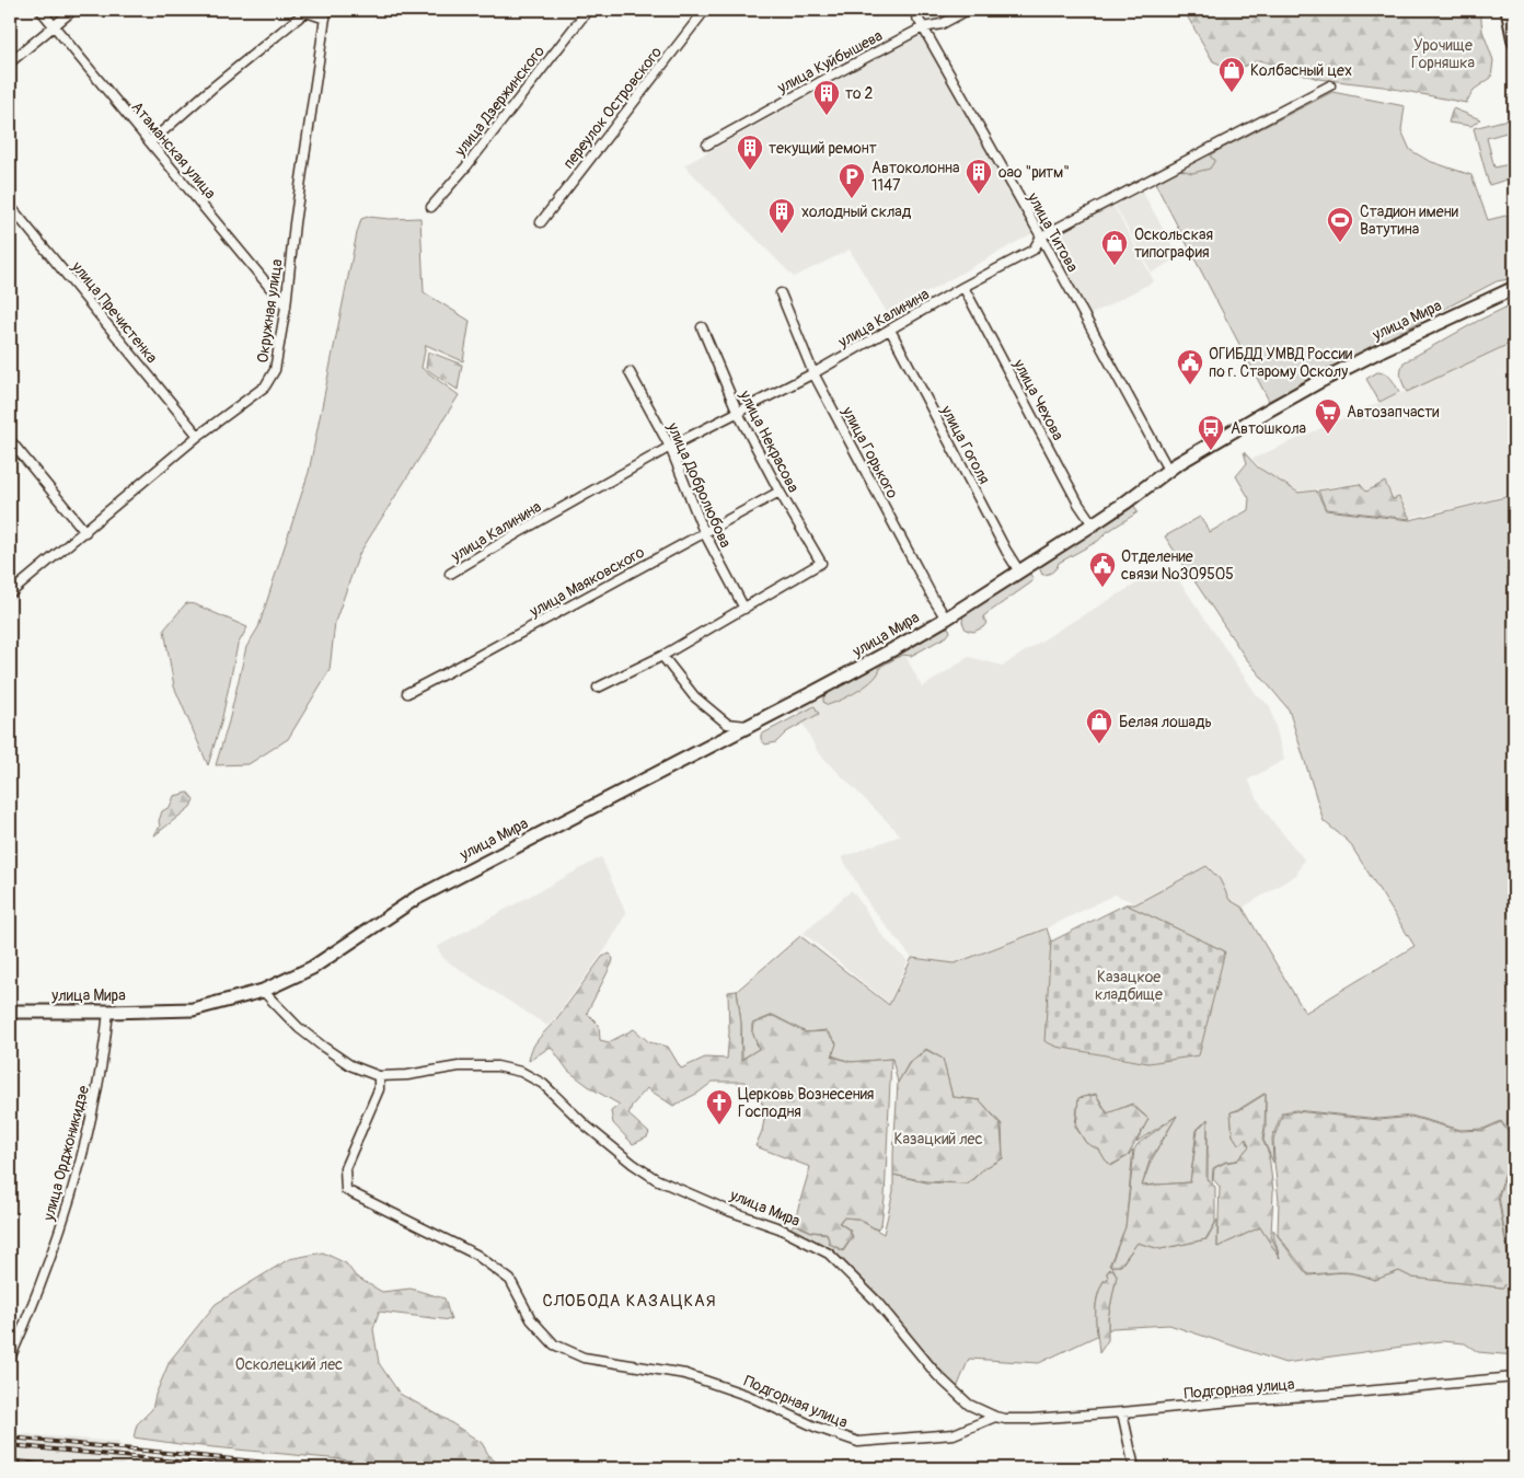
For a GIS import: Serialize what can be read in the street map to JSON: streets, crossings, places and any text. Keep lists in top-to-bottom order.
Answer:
{
  "streets": {
    "main road": ["улица Мира"],
    "street": [
      "улица Куйбышева",
      "улица Дзержинского",
      "переулок Островского",
      "Атаманская улица",
      "улица Титова",
      "Окружная улица",
      "улица Пречистенка",
      "улица Калинина",
      "улица Чехова",
      "улица Некрасова",
      "улица Гоголя",
      "улица Горького",
      "улица Добролюбова",
      "улица Маяковского",
      "улица Орджоникидзе",
      "Подгорная улица"
    ]
  },
  "crossings": [
    ["улица Куйбышева", "улица Титова"],
    ["Атаманская улица", "Окружная улица"],
    ["улица Титова", "улица Калинина"],
    ["улица Титова", "улица Мира"],
    ["Окружная улица", "улица Пречистенка"],
    ["улица Калинина", "улица Чехова"],
    ["улица Калинина", "улица Некрасова"],
    ["улица Калинина", "улица Гоголя"],
    ["улица Калинина", "улица Горького"],
    ["улица Калинина", "улица Добролюбова"],
    ["улица Мира", "улица Чехова"],
    ["улица Мира", "улица Гоголя"],
    ["улица Мира", "улица Горького"],
    ["улица Мира", "улица Орджоникидзе"],
    ["улица Мира", "Подгорная улица"],
    ["улица Некрасова", "улица Добролюбова"],
    ["улица Некрасова", "улица Маяковского"],
    ["улица Добролюбова", "улица Маяковского"]
  ],
  "districts": ["СЛОБОДА КАЗАЦКАЯ"],
  "parks": [
    "Урочище Горняшка",
    "Казацкое кладбище",
    "Казацкий лес",
    "Осколецкий лес"
  ],
  "places": {
    "shop": ["Колбасный цех", "Оскольская типография", "Белая лошадь"],
    "building": [
      "то 2",
      "текущий ремонт",
      "оао \"ритм\"",
      "холодный склад"
    ],
    "parking": ["Автоколонна 1147"],
    "sports": ["Стадион имени Ватутина"],
    "public building": ["ОГИБДД УМВД России по г. Старому Осколу", "Отделение связи №309505"],
    "supermarket": ["Автозапчасти"],
    "bus stop": ["Автошкола"],
    "church": ["Церковь Вознесения Господня"]
  }
}
